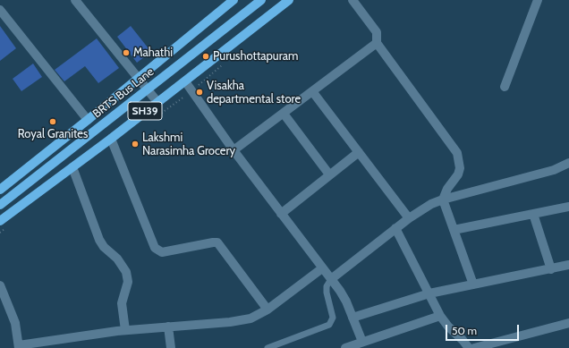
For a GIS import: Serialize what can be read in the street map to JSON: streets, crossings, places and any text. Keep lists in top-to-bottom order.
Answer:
{
  "streets": {
    "main road": ["BRTS Bus Lane", "SH39"]
  },
  "places": [
    "Mahathi",
    "Purushottapuram",
    "Visakha departmental store",
    "Royal Granites",
    "Lakshmi Narasimha Grocery"
  ],
  "scale_bar": "50 m"
}
